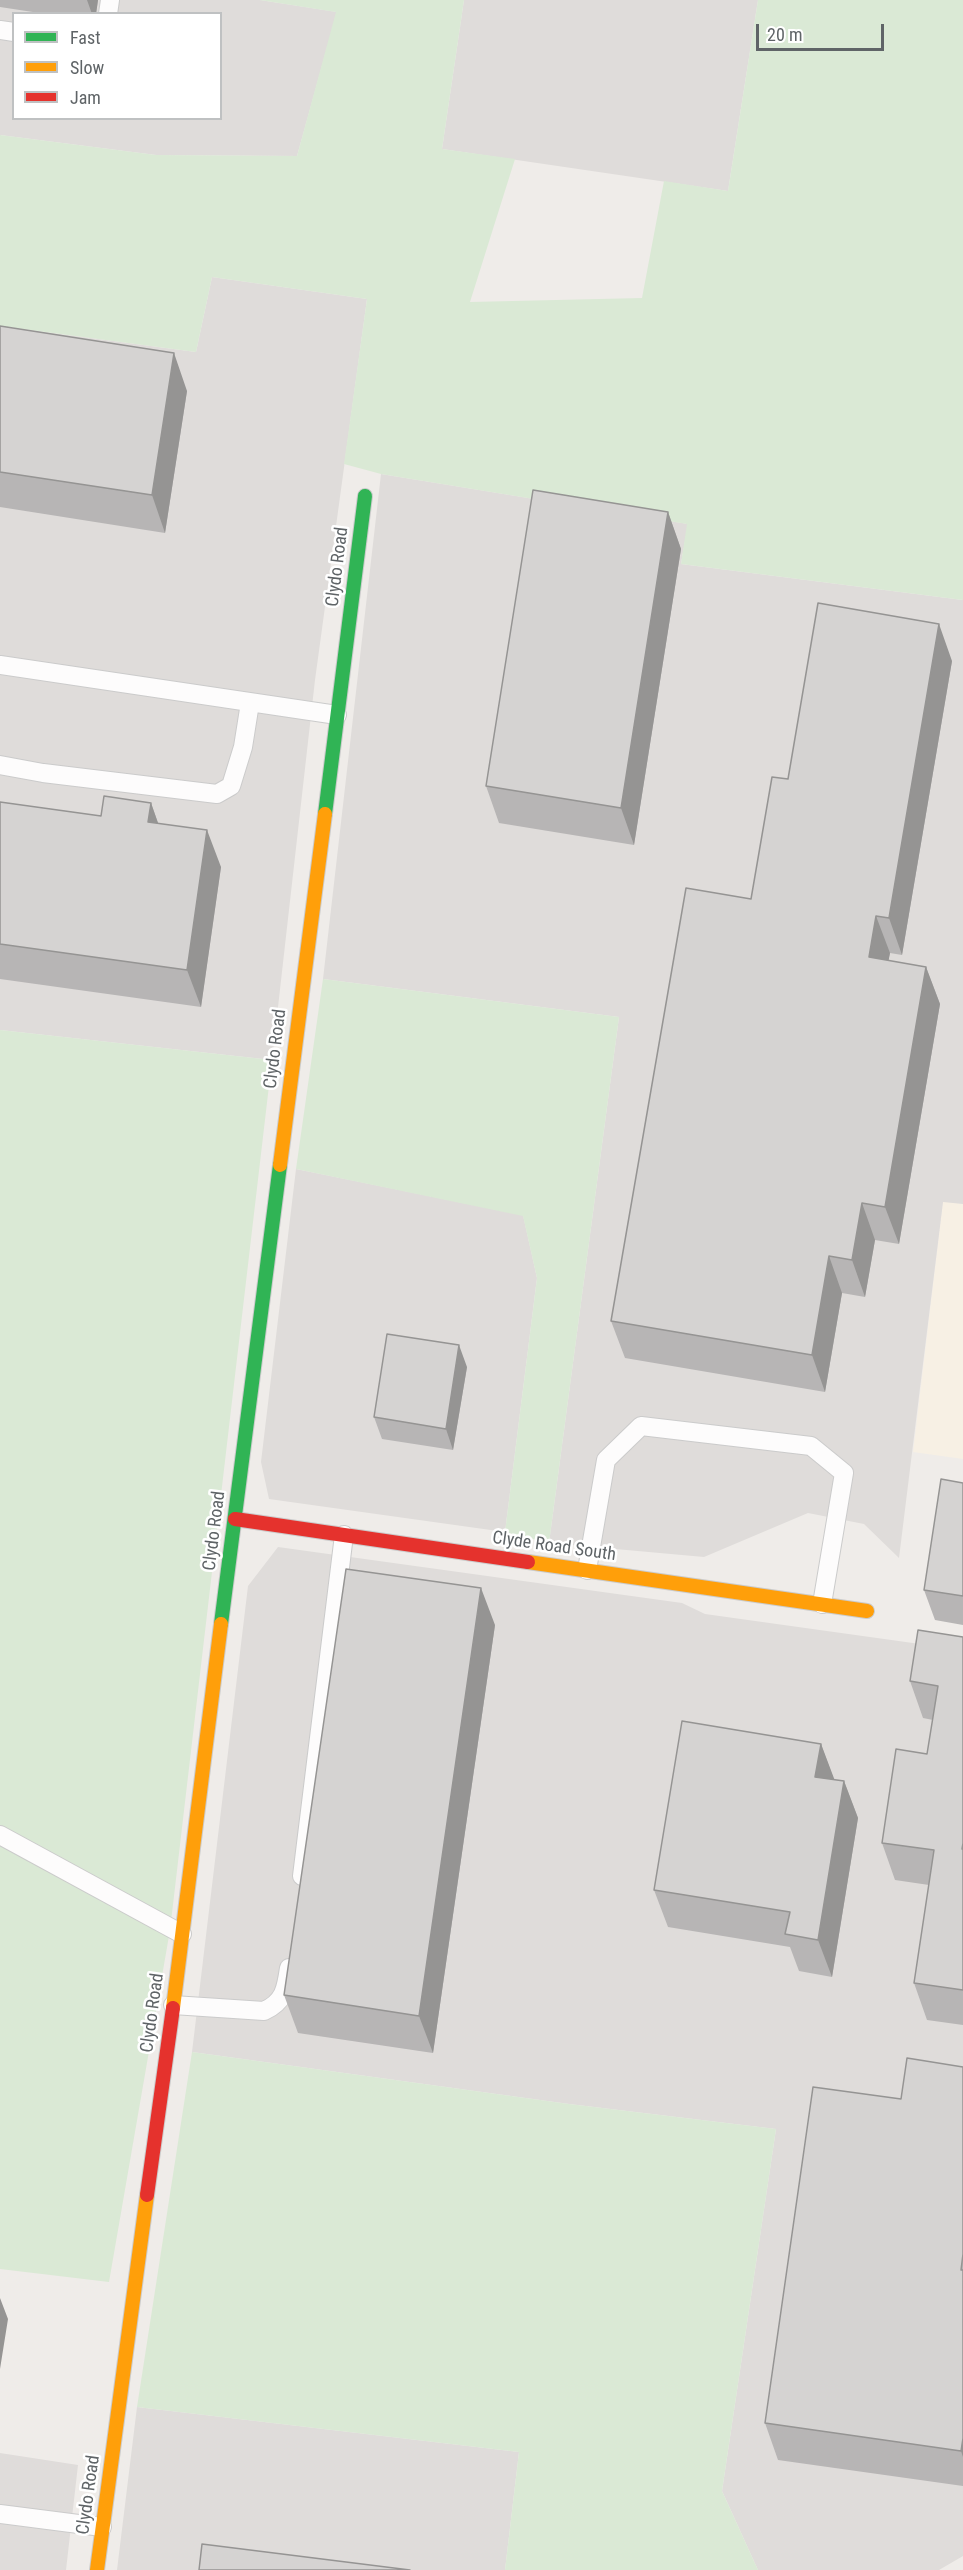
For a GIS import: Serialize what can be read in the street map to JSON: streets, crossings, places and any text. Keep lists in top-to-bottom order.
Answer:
{
  "streets": {
    "street": ["Clydo Road", "Clyde Road South"]
  },
  "crossings": [
    ["Clydo Road", "Clyde Road South"]
  ],
  "legend": ["Fast", "Slow", "Jam"],
  "scale_bar": "20 m"
}
